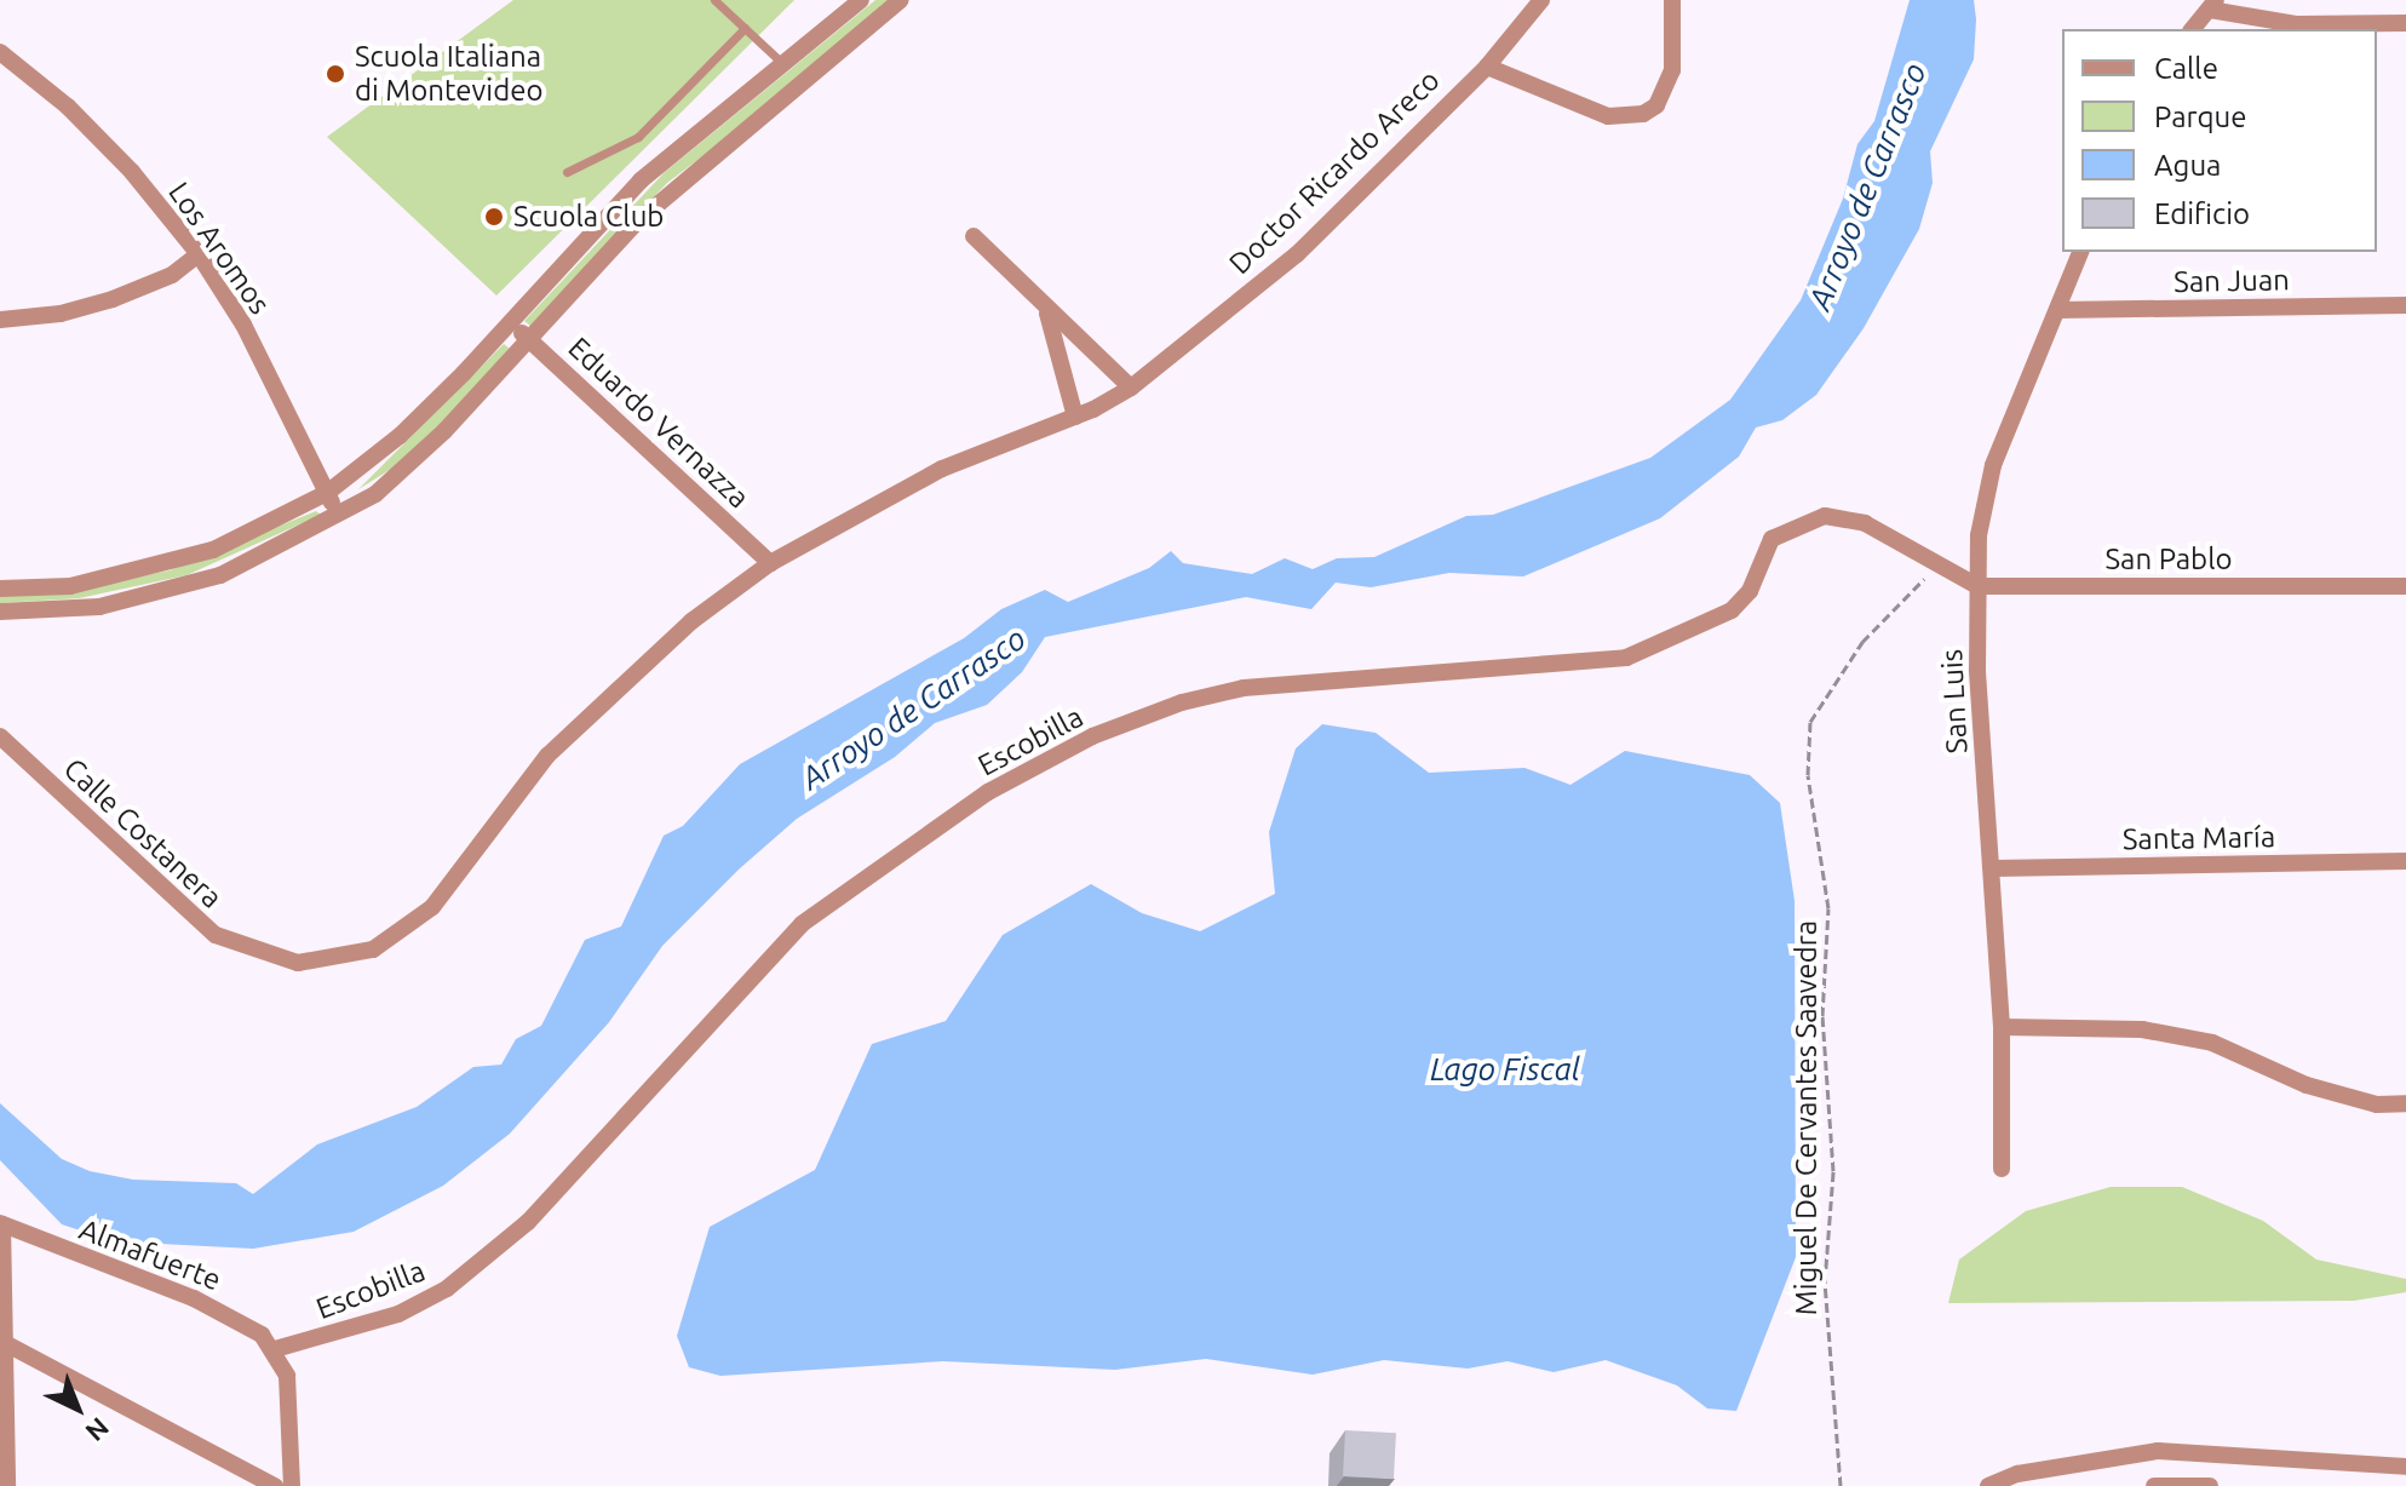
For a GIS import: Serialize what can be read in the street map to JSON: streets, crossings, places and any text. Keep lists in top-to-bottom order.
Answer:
{
  "streets": {
    "street": [
      "Doctor Ricardo Areco",
      "Los Aromos",
      "San Juan",
      "Eduardo Vernazza",
      "San Pablo",
      "San Luis",
      "Escobilla",
      "Calle Costanera",
      "Santa María",
      "Almafuerte"
    ],
    "path": ["Miguel De Cervantes Saavedra"]
  },
  "crossings": [
    ["Doctor Ricardo Areco", "Eduardo Vernazza"],
    ["Doctor Ricardo Areco", "Calle Costanera"],
    ["San Juan", "San Luis"],
    ["San Pablo", "San Luis"],
    ["San Pablo", "Escobilla"],
    ["San Pablo", "Miguel De Cervantes Saavedra"],
    ["San Luis", "Santa María"],
    ["Escobilla", "Miguel De Cervantes Saavedra"],
    ["Escobilla", "Almafuerte"]
  ],
  "water": ["Arroyo de Carrasco", "Lago Fiscal"],
  "places": ["Scuola Italiana di Montevideo", "Scuola Club"],
  "legend": [
    "Calle",
    "Parque",
    "Agua",
    "Edificio"
  ],
  "north": "bottom right"
}
